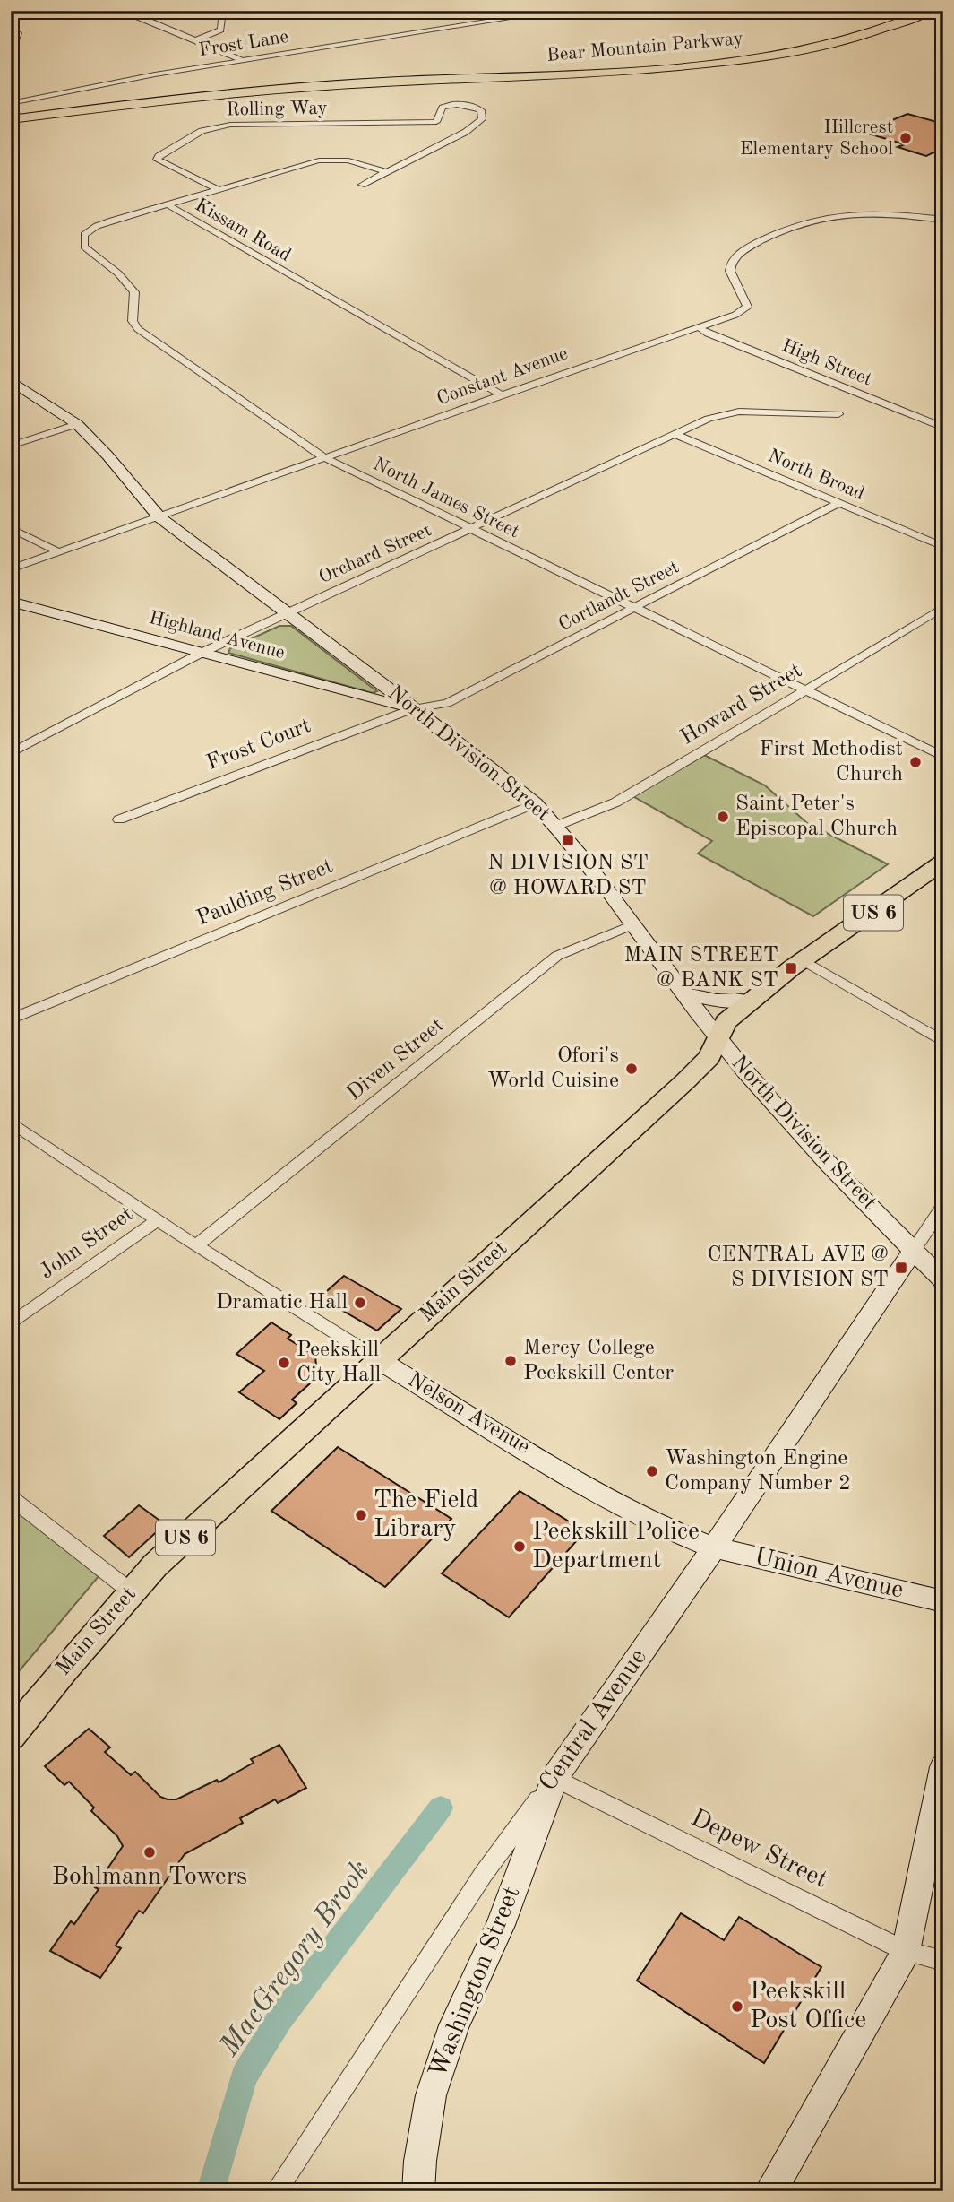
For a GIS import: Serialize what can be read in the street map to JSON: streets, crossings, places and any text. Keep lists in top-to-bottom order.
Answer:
{
  "streets": {
    "highway": ["Bear Mountain Parkway"],
    "main road": ["US 6", "Main Street"],
    "street": [
      "Frost Lane",
      "Rolling Way",
      "Kissam Road",
      "High Street",
      "Constant Avenue",
      "North Broad",
      "North James Street",
      "Orchard Street",
      "Cortlandt Street",
      "Highland Avenue",
      "Howard Street",
      "Frost Court",
      "North Division Street",
      "Paulding Street",
      "Diven Street",
      "John Street",
      "Nelson Avenue",
      "Union Avenue",
      "Central Avenue",
      "Depew Street",
      "Washington Street"
    ]
  },
  "crossings": [
    ["Rolling Way", "Kissam Road"],
    ["Kissam Road", "Constant Avenue"],
    ["Kissam Road", "North James Street"],
    ["High Street", "Constant Avenue"],
    ["Constant Avenue", "North James Street"],
    ["Constant Avenue", "North Division Street"],
    ["North Broad", "Orchard Street"],
    ["North Broad", "Cortlandt Street"],
    ["North James Street", "Orchard Street"],
    ["North James Street", "Cortlandt Street"],
    ["North James Street", "Howard Street"],
    ["Orchard Street", "Highland Avenue"],
    ["Orchard Street", "North Division Street"],
    ["Cortlandt Street", "Highland Avenue"],
    ["Cortlandt Street", "Frost Court"],
    ["Cortlandt Street", "North Division Street"],
    ["Highland Avenue", "Frost Court"],
    ["Highland Avenue", "North Division Street"],
    ["Howard Street", "North Division Street"],
    ["Frost Court", "North Division Street"],
    ["North Division Street", "Paulding Street"],
    ["North Division Street", "Diven Street"],
    ["North Division Street", "Main Street"],
    ["North Division Street", "Central Avenue"],
    ["Diven Street", "Nelson Avenue"],
    ["John Street", "Nelson Avenue"],
    ["Main Street", "Nelson Avenue"],
    ["Nelson Avenue", "Union Avenue"],
    ["Nelson Avenue", "Central Avenue"],
    ["Union Avenue", "Central Avenue"],
    ["Central Avenue", "Depew Street"],
    ["Central Avenue", "Washington Street"],
    ["Depew Street", "Washington Street"]
  ],
  "water": ["MacGregory Brook"],
  "places": {
    "other": [
      "Hillcrest Elementary School",
      "First Methodist Church",
      "Saint Peter's Episcopal Church",
      "Ofori's World Cuisine",
      "Dramatic Hall",
      "Mercy College Peekskill Center",
      "Peekskill City Hall",
      "Washington Engine Company Number 2",
      "The Field Library",
      "Peekskill Police Department",
      "Bohlmann Towers",
      "Peekskill Post Office"
    ],
    "transit": ["N DIVISION ST @ HOWARD ST", "MAIN STREET @ BANK ST", "CENTRAL AVE @ S DIVISION ST"]
  }
}
